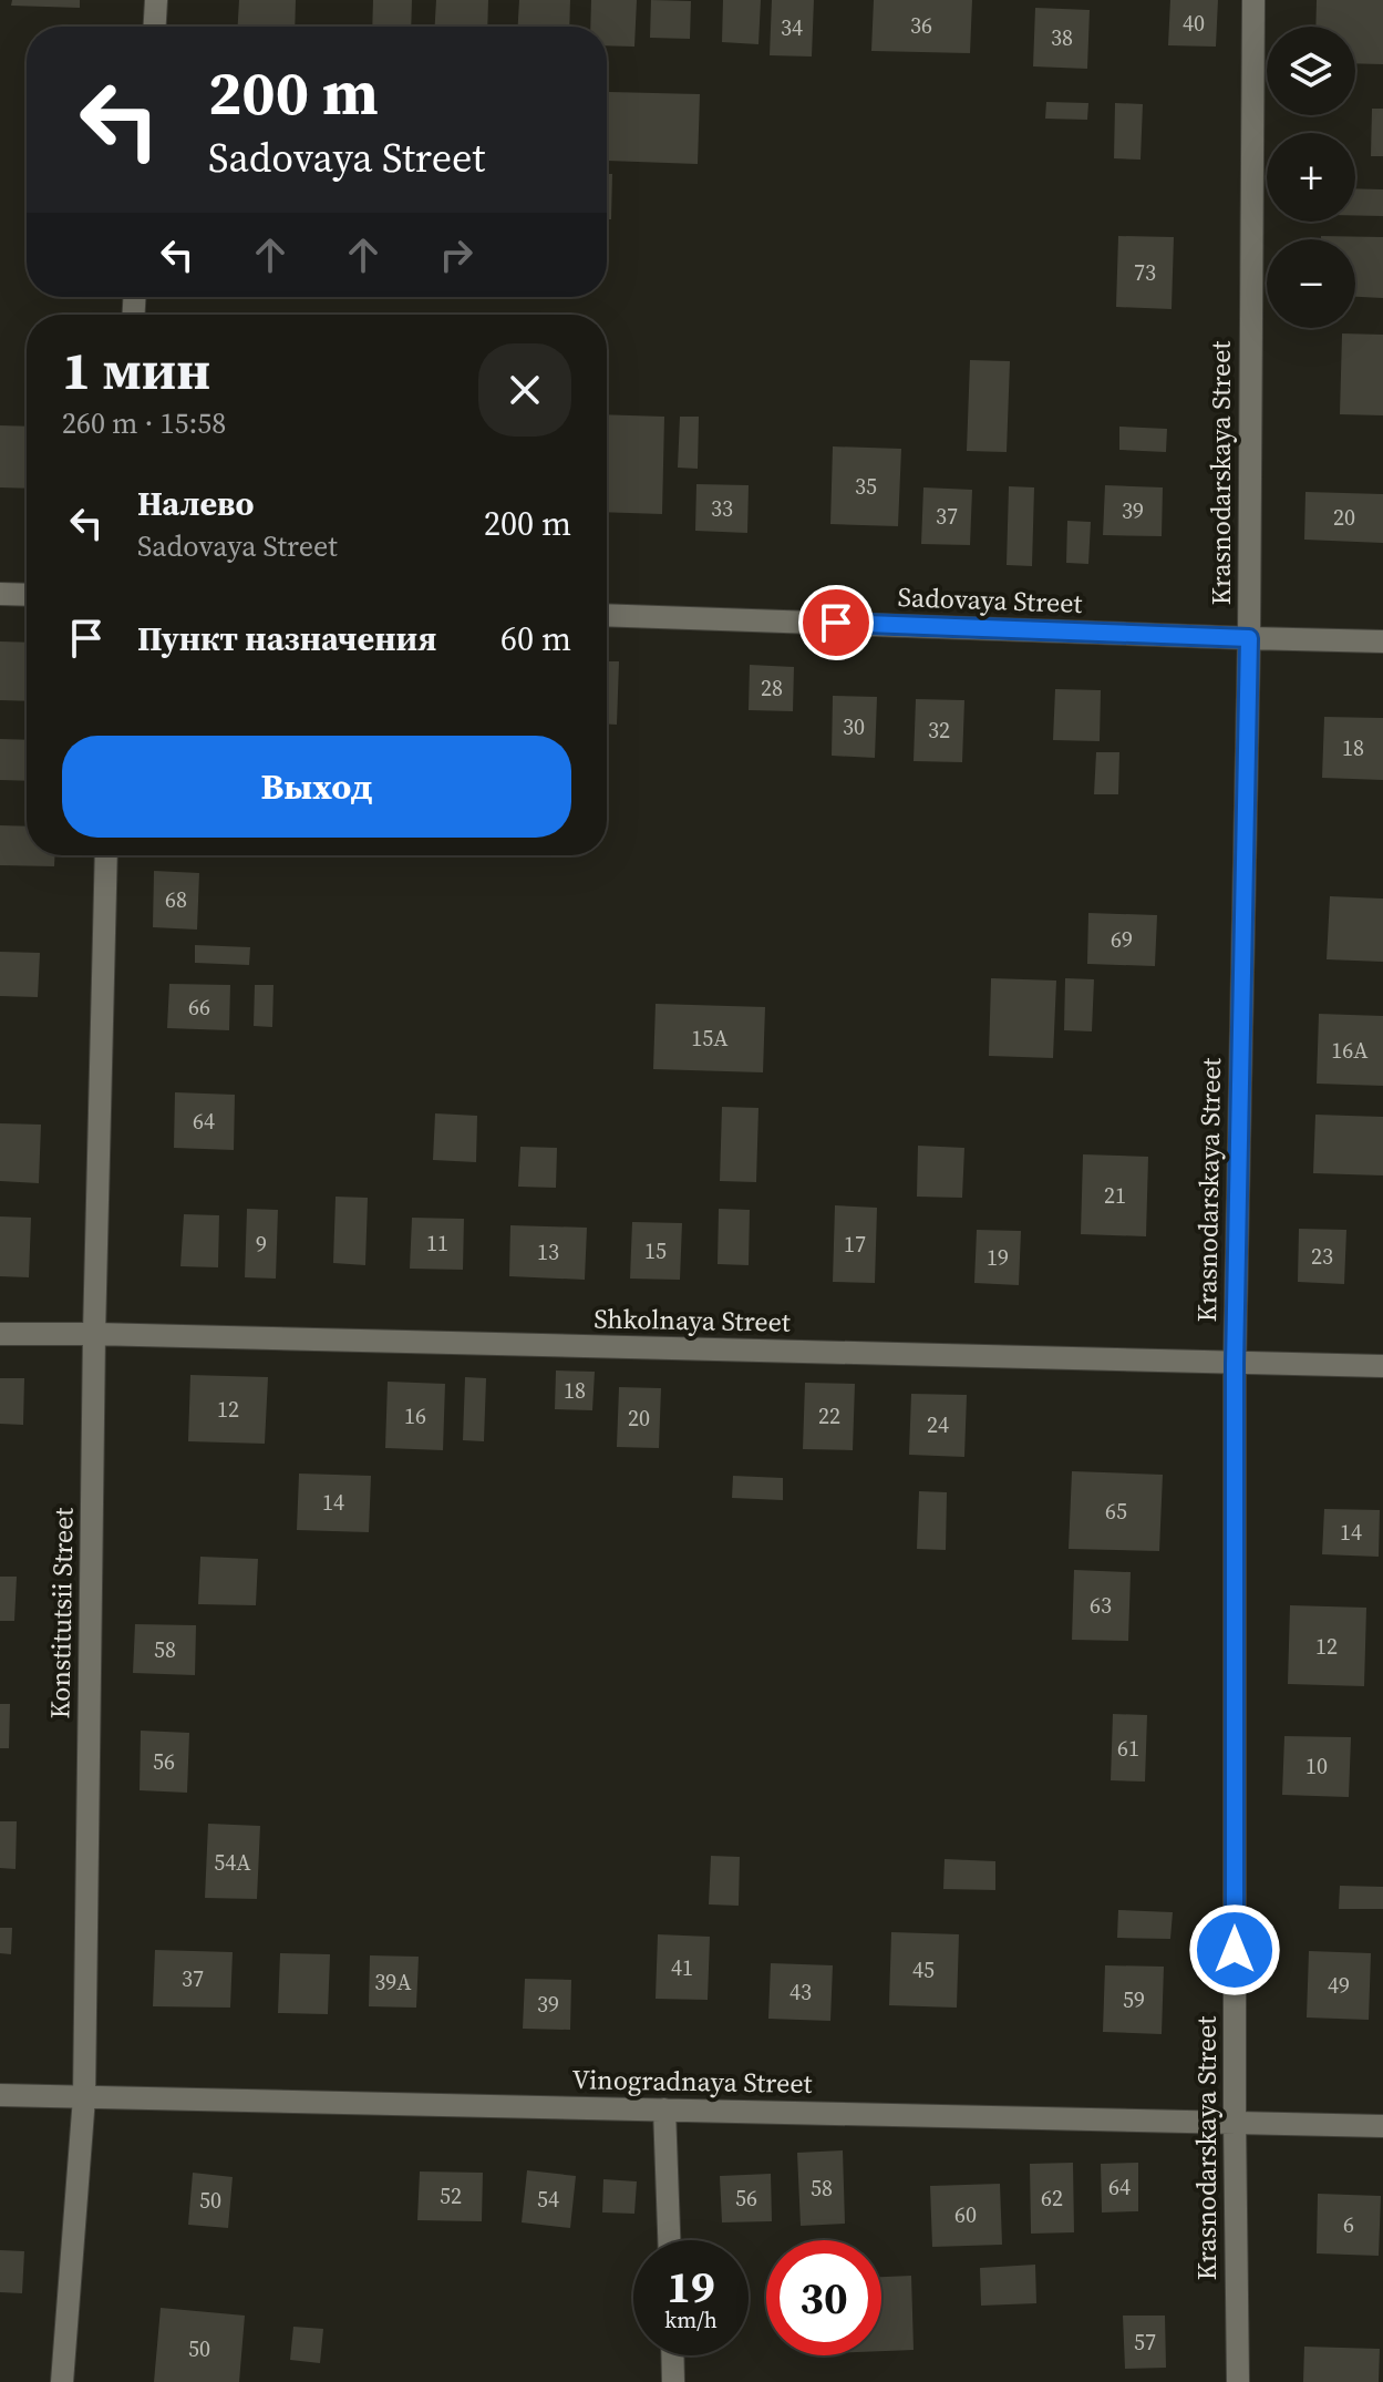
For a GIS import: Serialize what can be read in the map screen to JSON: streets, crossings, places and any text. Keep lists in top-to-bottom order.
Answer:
{
  "streets": {
    "street": [
      "Krasnodarskaya Street",
      "Sadovaya Street",
      "Shkolnaya Street",
      "Konstitutsii Street",
      "Vinogradnaya Street"
    ]
  },
  "crossings": [
    ["Krasnodarskaya Street", "Sadovaya Street"],
    ["Krasnodarskaya Street", "Shkolnaya Street"],
    ["Krasnodarskaya Street", "Vinogradnaya Street"],
    ["Shkolnaya Street", "Konstitutsii Street"],
    ["Konstitutsii Street", "Vinogradnaya Street"]
  ],
  "house_numbers": [
    "40",
    "36",
    "34",
    "38",
    "73",
    "35",
    "33",
    "39",
    "37",
    "20",
    "28",
    "30",
    "32",
    "18",
    "68",
    "69",
    "66",
    "15А",
    "16А",
    "64",
    "21",
    "11",
    "9",
    "17",
    "15",
    "13",
    "23",
    "19",
    "18",
    "12",
    "16",
    "22",
    "20",
    "24",
    "14",
    "65",
    "14",
    "63",
    "12",
    "58",
    "61",
    "56",
    "10",
    "54А",
    "41",
    "45",
    "37",
    "39А",
    "49",
    "43",
    "59",
    "39",
    "64",
    "58",
    "52",
    "56",
    "62",
    "54",
    "50",
    "60",
    "6",
    "57",
    "50"
  ],
  "page": {
    "map_buttons": ["+", "−"],
    "turn": ["200 m", "Sadovaya Street"],
    "heading": ["1 мин", "260 m · 15:58"],
    "list": [
      {
        "name": "Налево",
        "note": "Sadovaya Street",
        "value": "200 m"
      },
      {
        "name": "Пункт назначения",
        "value": "60 m"
      }
    ],
    "buttons": "Выход",
    "speed": "19 km/h",
    "limit": "30"
  }
}
